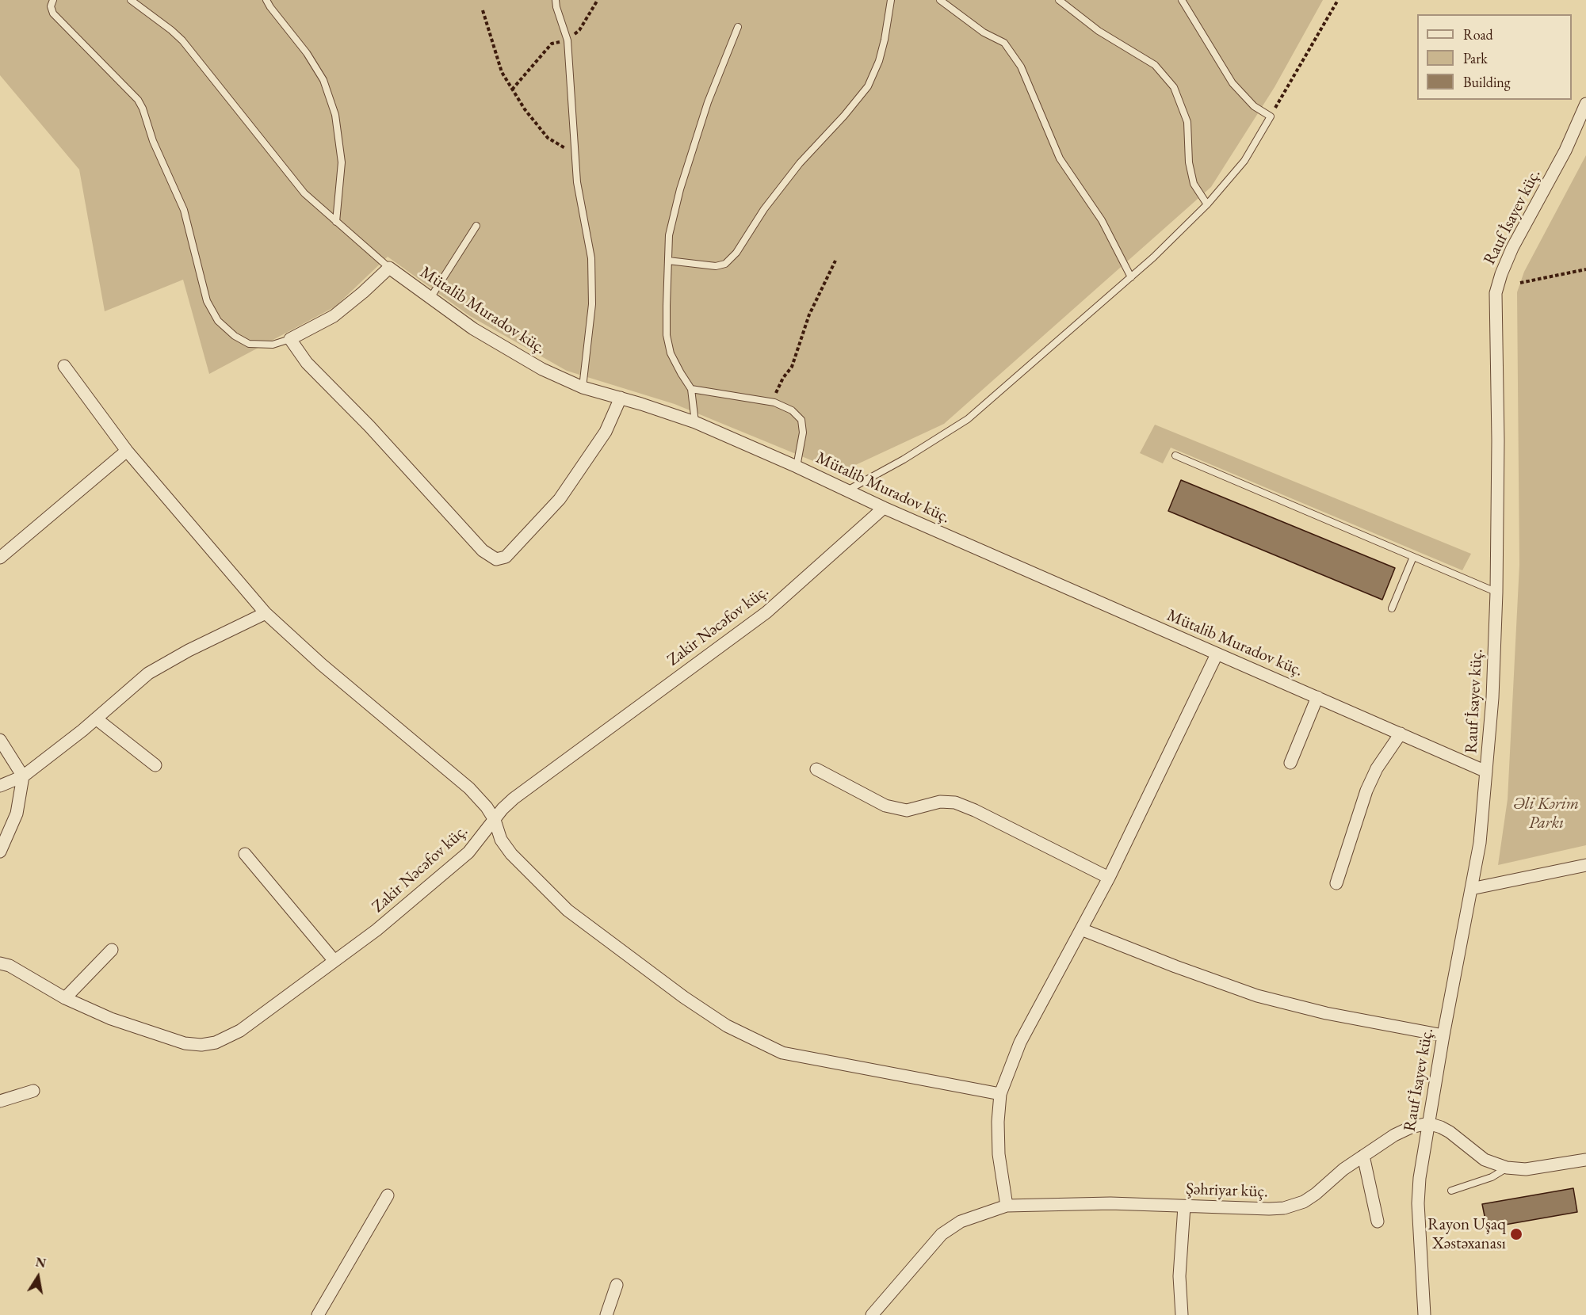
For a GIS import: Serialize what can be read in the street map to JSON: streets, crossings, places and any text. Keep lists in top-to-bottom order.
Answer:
{
  "streets": {
    "street": [
      "Rauf İsayev küç.",
      "Mütalib Muradov küç.",
      "Zakir Nəcəfov küç.",
      "Şəhriyar küç."
    ]
  },
  "crossings": [
    ["Rauf İsayev küç.", "Mütalib Muradov küç."],
    ["Rauf İsayev küç.", "Şəhriyar küç."],
    ["Mütalib Muradov küç.", "Zakir Nəcəfov küç."]
  ],
  "parks": ["Əli Kərim Parkı"],
  "places": ["Rayon Uşaq Xəstəxanası"],
  "legend": ["Road", "Park", "Building"],
  "north": "top"
}
